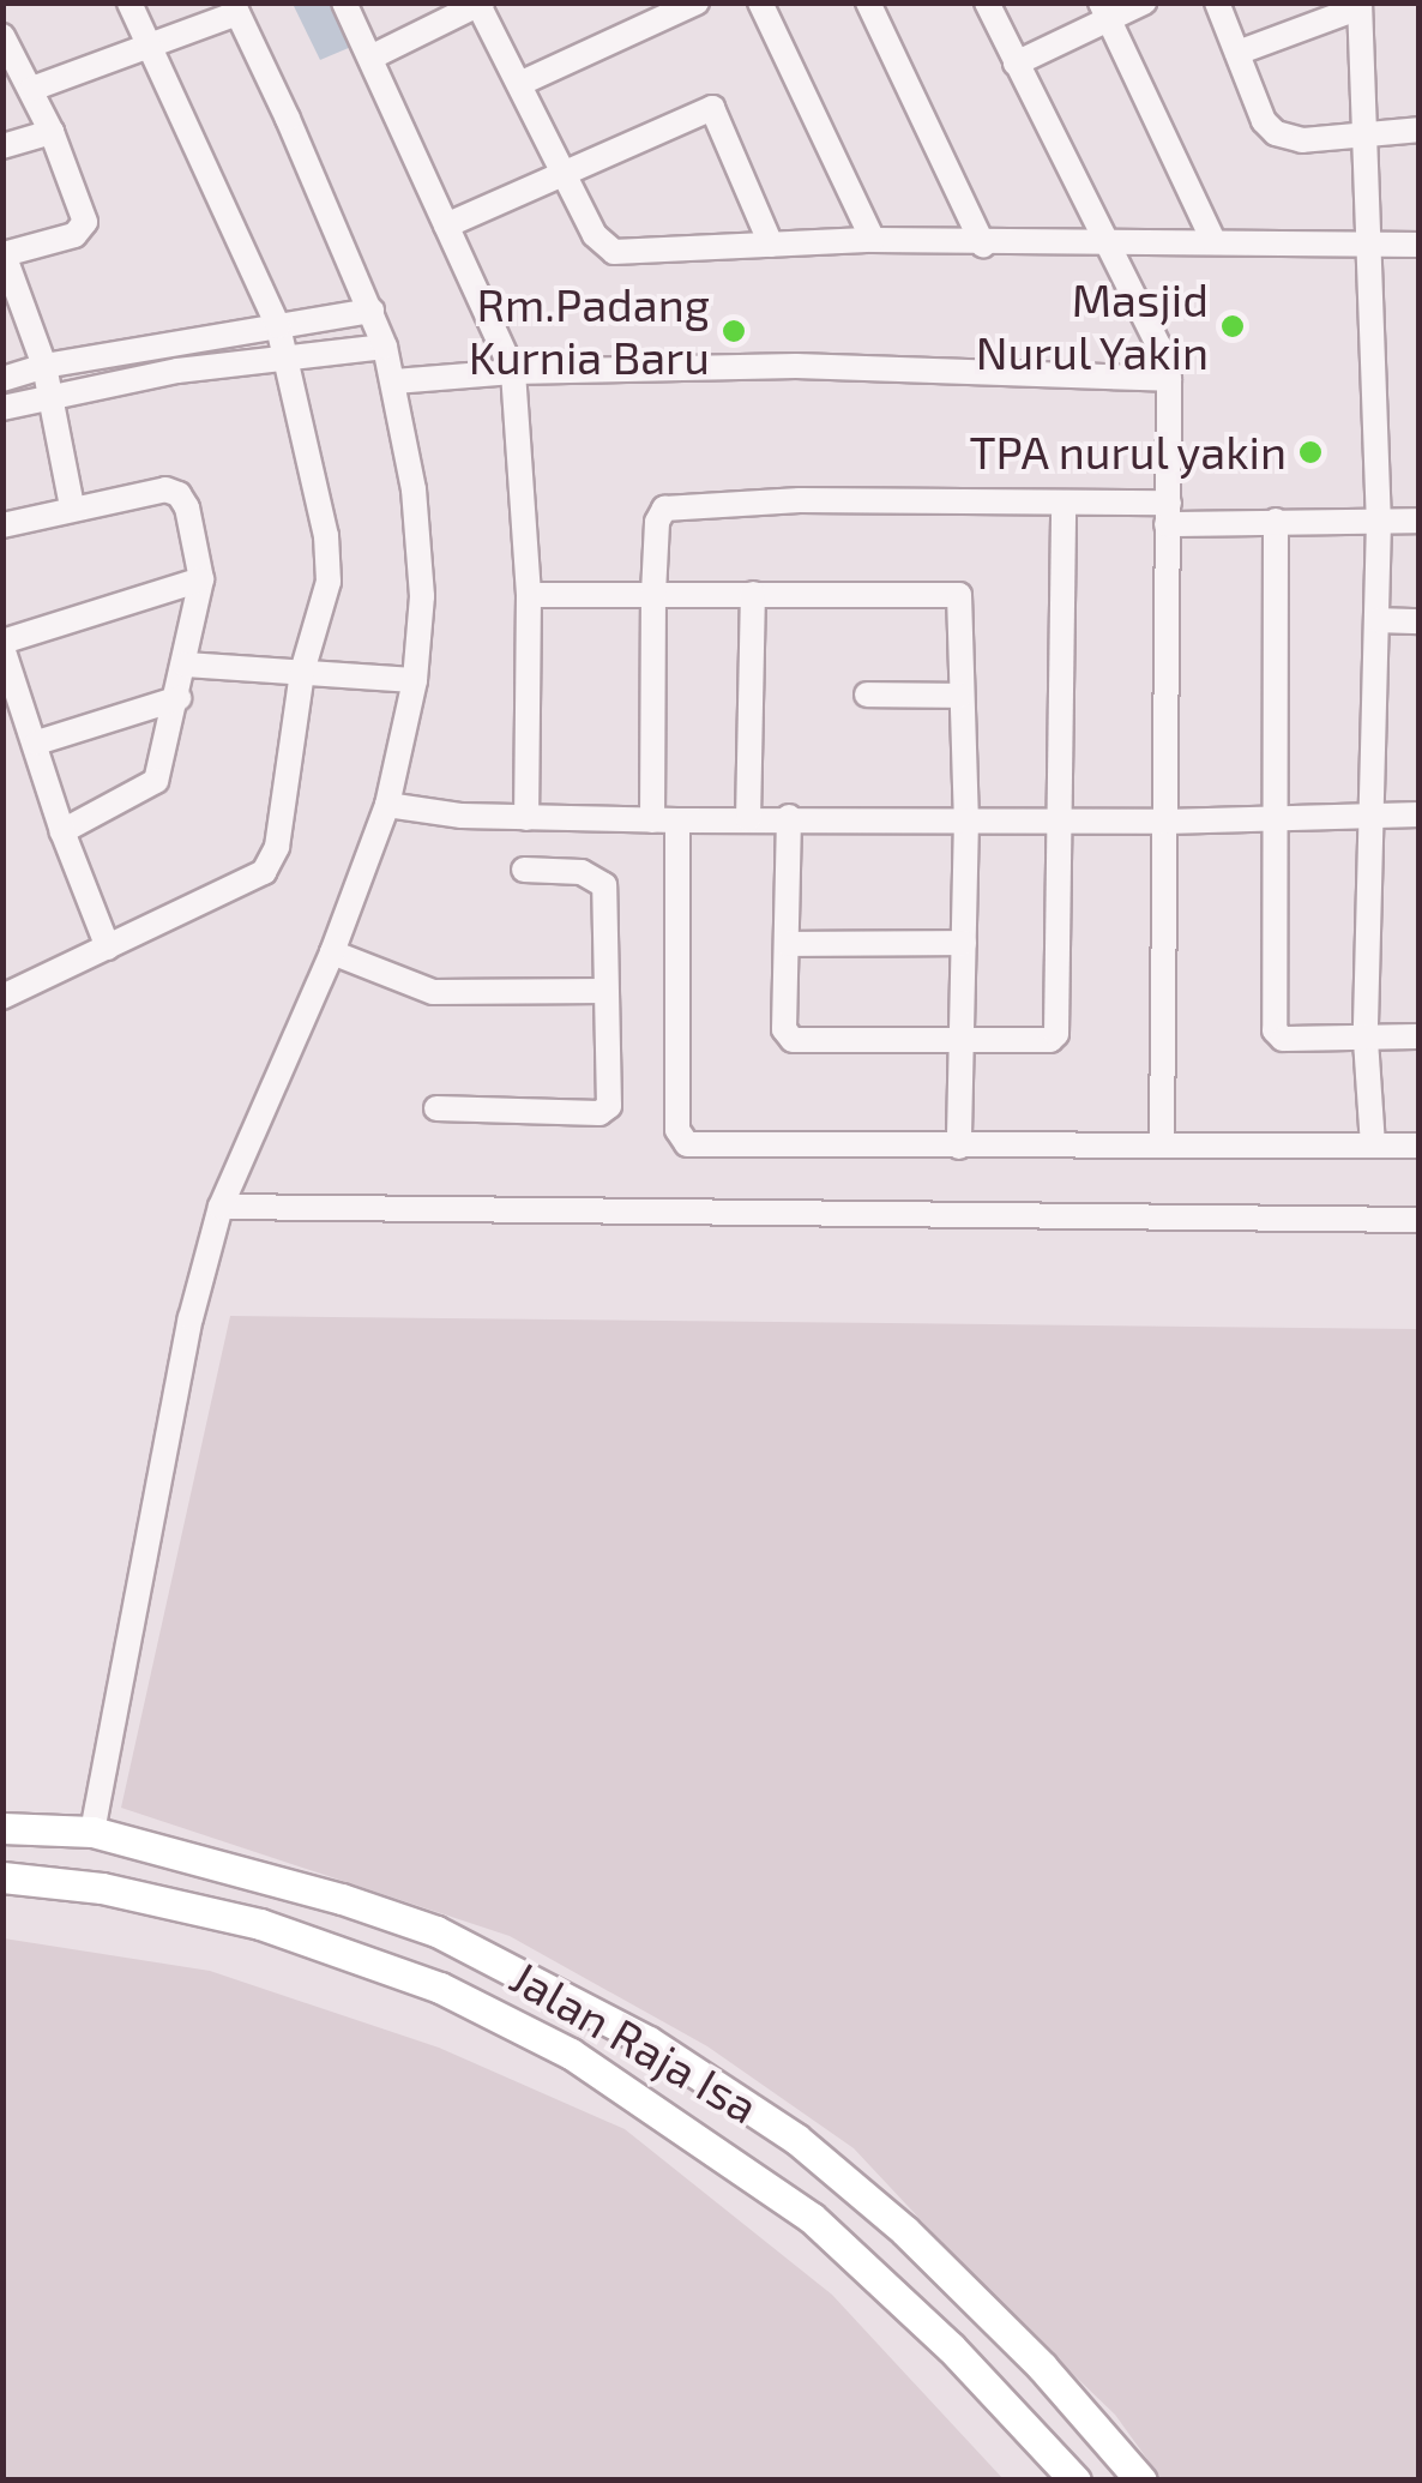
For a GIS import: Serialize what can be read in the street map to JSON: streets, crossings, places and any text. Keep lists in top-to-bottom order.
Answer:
{
  "streets": {
    "main road": ["Jalan Raja Isa"]
  },
  "places": ["Masjid Nurul Yakin", "Rm.Padang Kurnia Baru", "TPA nurul yakin"]
}
